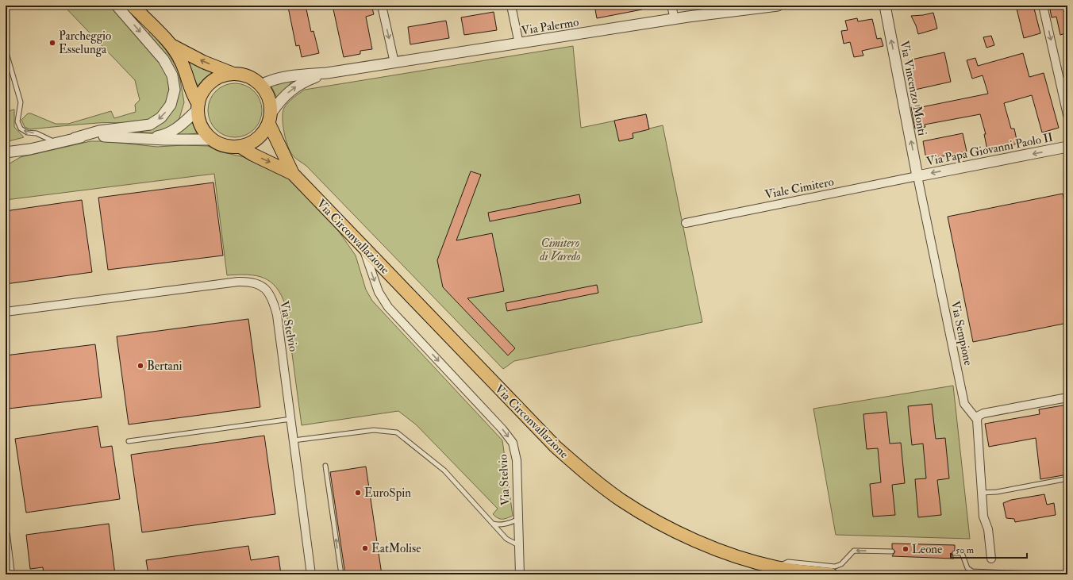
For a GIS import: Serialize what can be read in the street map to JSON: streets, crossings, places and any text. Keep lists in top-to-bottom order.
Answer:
{
  "streets": {
    "main road": ["Via Circonvallazione"],
    "street": [
      "Via Palermo",
      "Via Vincenzo Monti",
      "Via Papa Giovanni Paolo II",
      "Viale Cimitero",
      "Via Stelvio",
      "Via Sempione"
    ]
  },
  "crossings": [
    ["Via Palermo", "Via Circonvallazione"],
    ["Via Vincenzo Monti", "Via Papa Giovanni Paolo II"],
    ["Via Vincenzo Monti", "Viale Cimitero"],
    ["Via Vincenzo Monti", "Via Sempione"],
    ["Via Papa Giovanni Paolo II", "Viale Cimitero"],
    ["Via Papa Giovanni Paolo II", "Via Sempione"],
    ["Viale Cimitero", "Via Sempione"],
    ["Via Circonvallazione", "Via Stelvio"]
  ],
  "one_way": ["Via Vincenzo Monti", "Via Papa Giovanni Paolo II"],
  "parks": ["Cimitero di Varedo"],
  "places": [
    "Parcheggio Esselunga",
    "Bertani",
    "EuroSpin",
    "EatMolise",
    "Leone"
  ],
  "scale_bar": "50 m"
}
